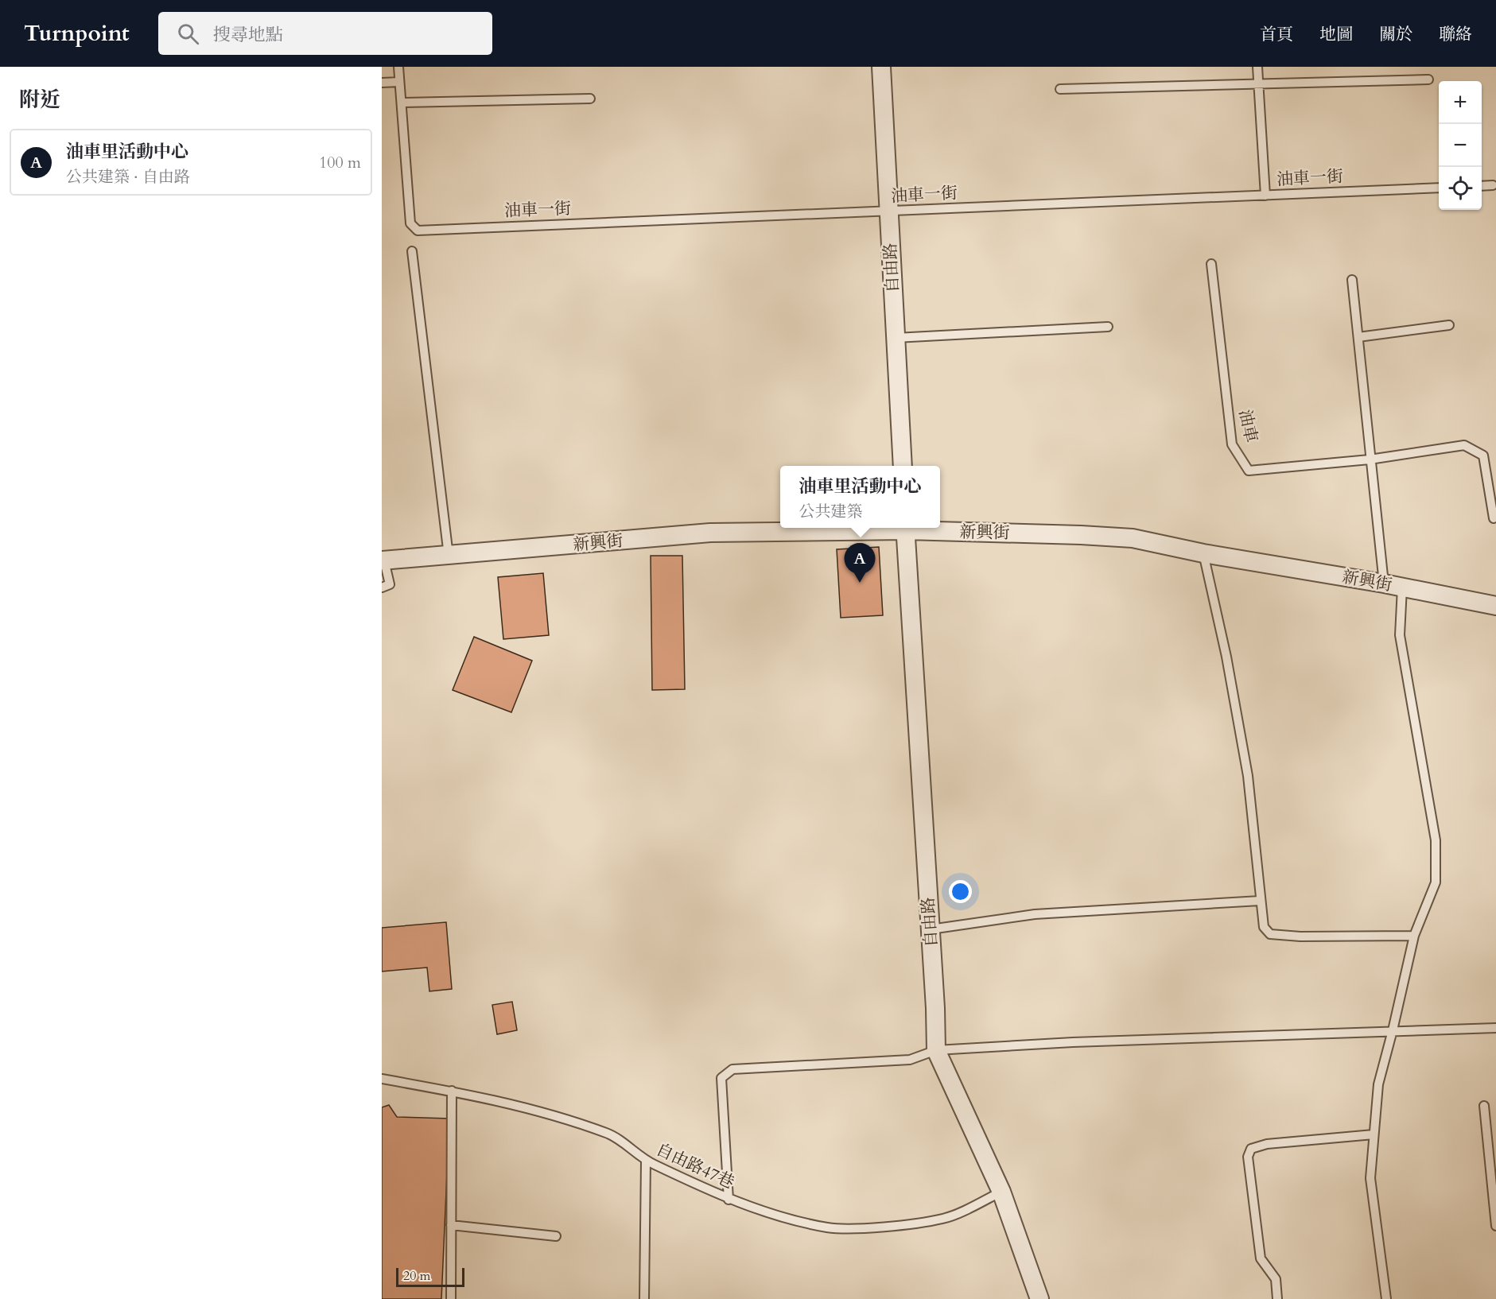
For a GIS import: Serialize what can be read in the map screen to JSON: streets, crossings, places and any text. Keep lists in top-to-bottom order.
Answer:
{
  "streets": {
    "street": ["自由路", "新興街"],
    "lane": ["油車一街", "油車", "自由路47巷"]
  },
  "crossings": [
    ["油車一街", "自由路"],
    ["自由路", "自由路47巷"]
  ],
  "scale_bar": "20 m",
  "page": {
    "header": "Turnpoint",
    "search": "搜尋地點",
    "nav": [
      "首頁",
      "地圖",
      "關於",
      "聯絡"
    ],
    "heading": "附近",
    "map_buttons": ["+", "−"],
    "list": [
      {
        "mark": "A",
        "name": "油車里活動中心",
        "note": "公共建築 · 自由路",
        "value": "100 m"
      }
    ],
    "popup": ["油車里活動中心", "公共建築"],
    "pins": "A",
    "scale": "20 m"
  }
}
